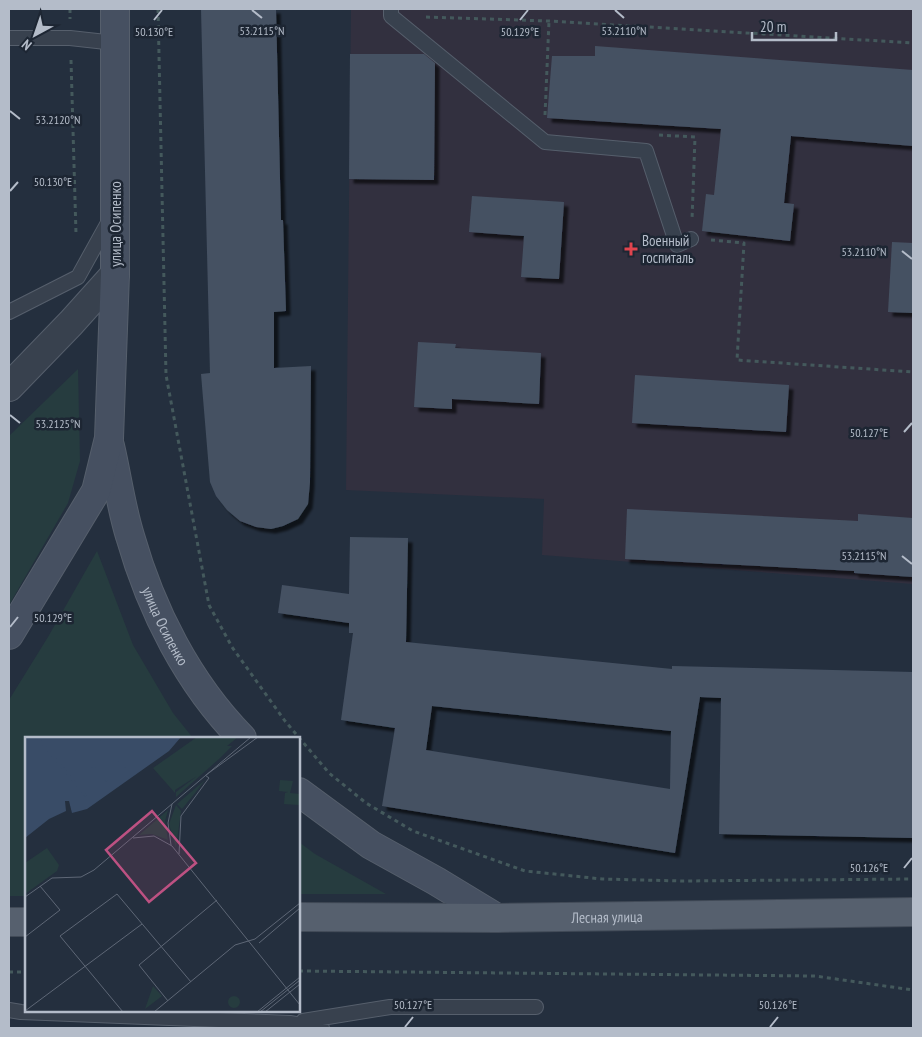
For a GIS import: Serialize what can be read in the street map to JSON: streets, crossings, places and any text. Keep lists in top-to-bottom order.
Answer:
{
  "streets": {
    "main road": ["улица Осипенко", "Лесная улица"]
  },
  "places": {
    "health": ["Военный госпиталь"]
  },
  "scale_bar": "20 m",
  "north": "bottom left",
  "coordinates": [
    "53.2115°N",
    "53.2110°N",
    "50.130°E",
    "50.129°E",
    "53.2120°N",
    "53.2125°N",
    "50.127°E",
    "50.126°E"
  ]
}
